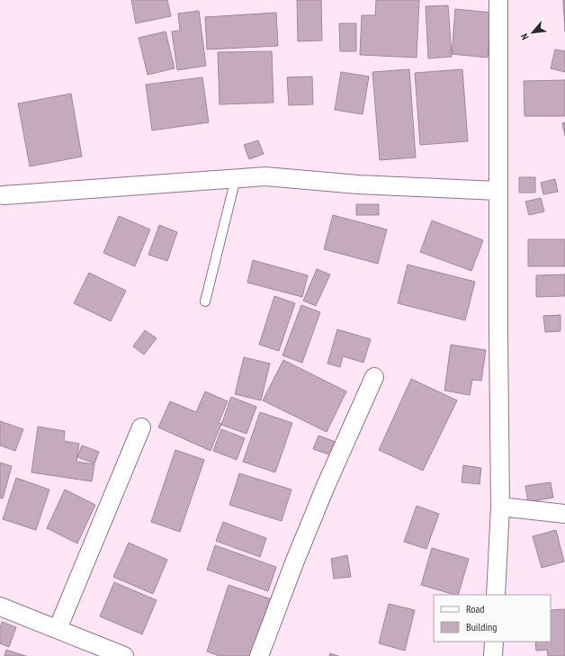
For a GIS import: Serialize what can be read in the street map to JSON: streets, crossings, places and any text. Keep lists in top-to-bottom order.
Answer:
{
  "legend": ["Road", "Building"],
  "north": "bottom left"
}
